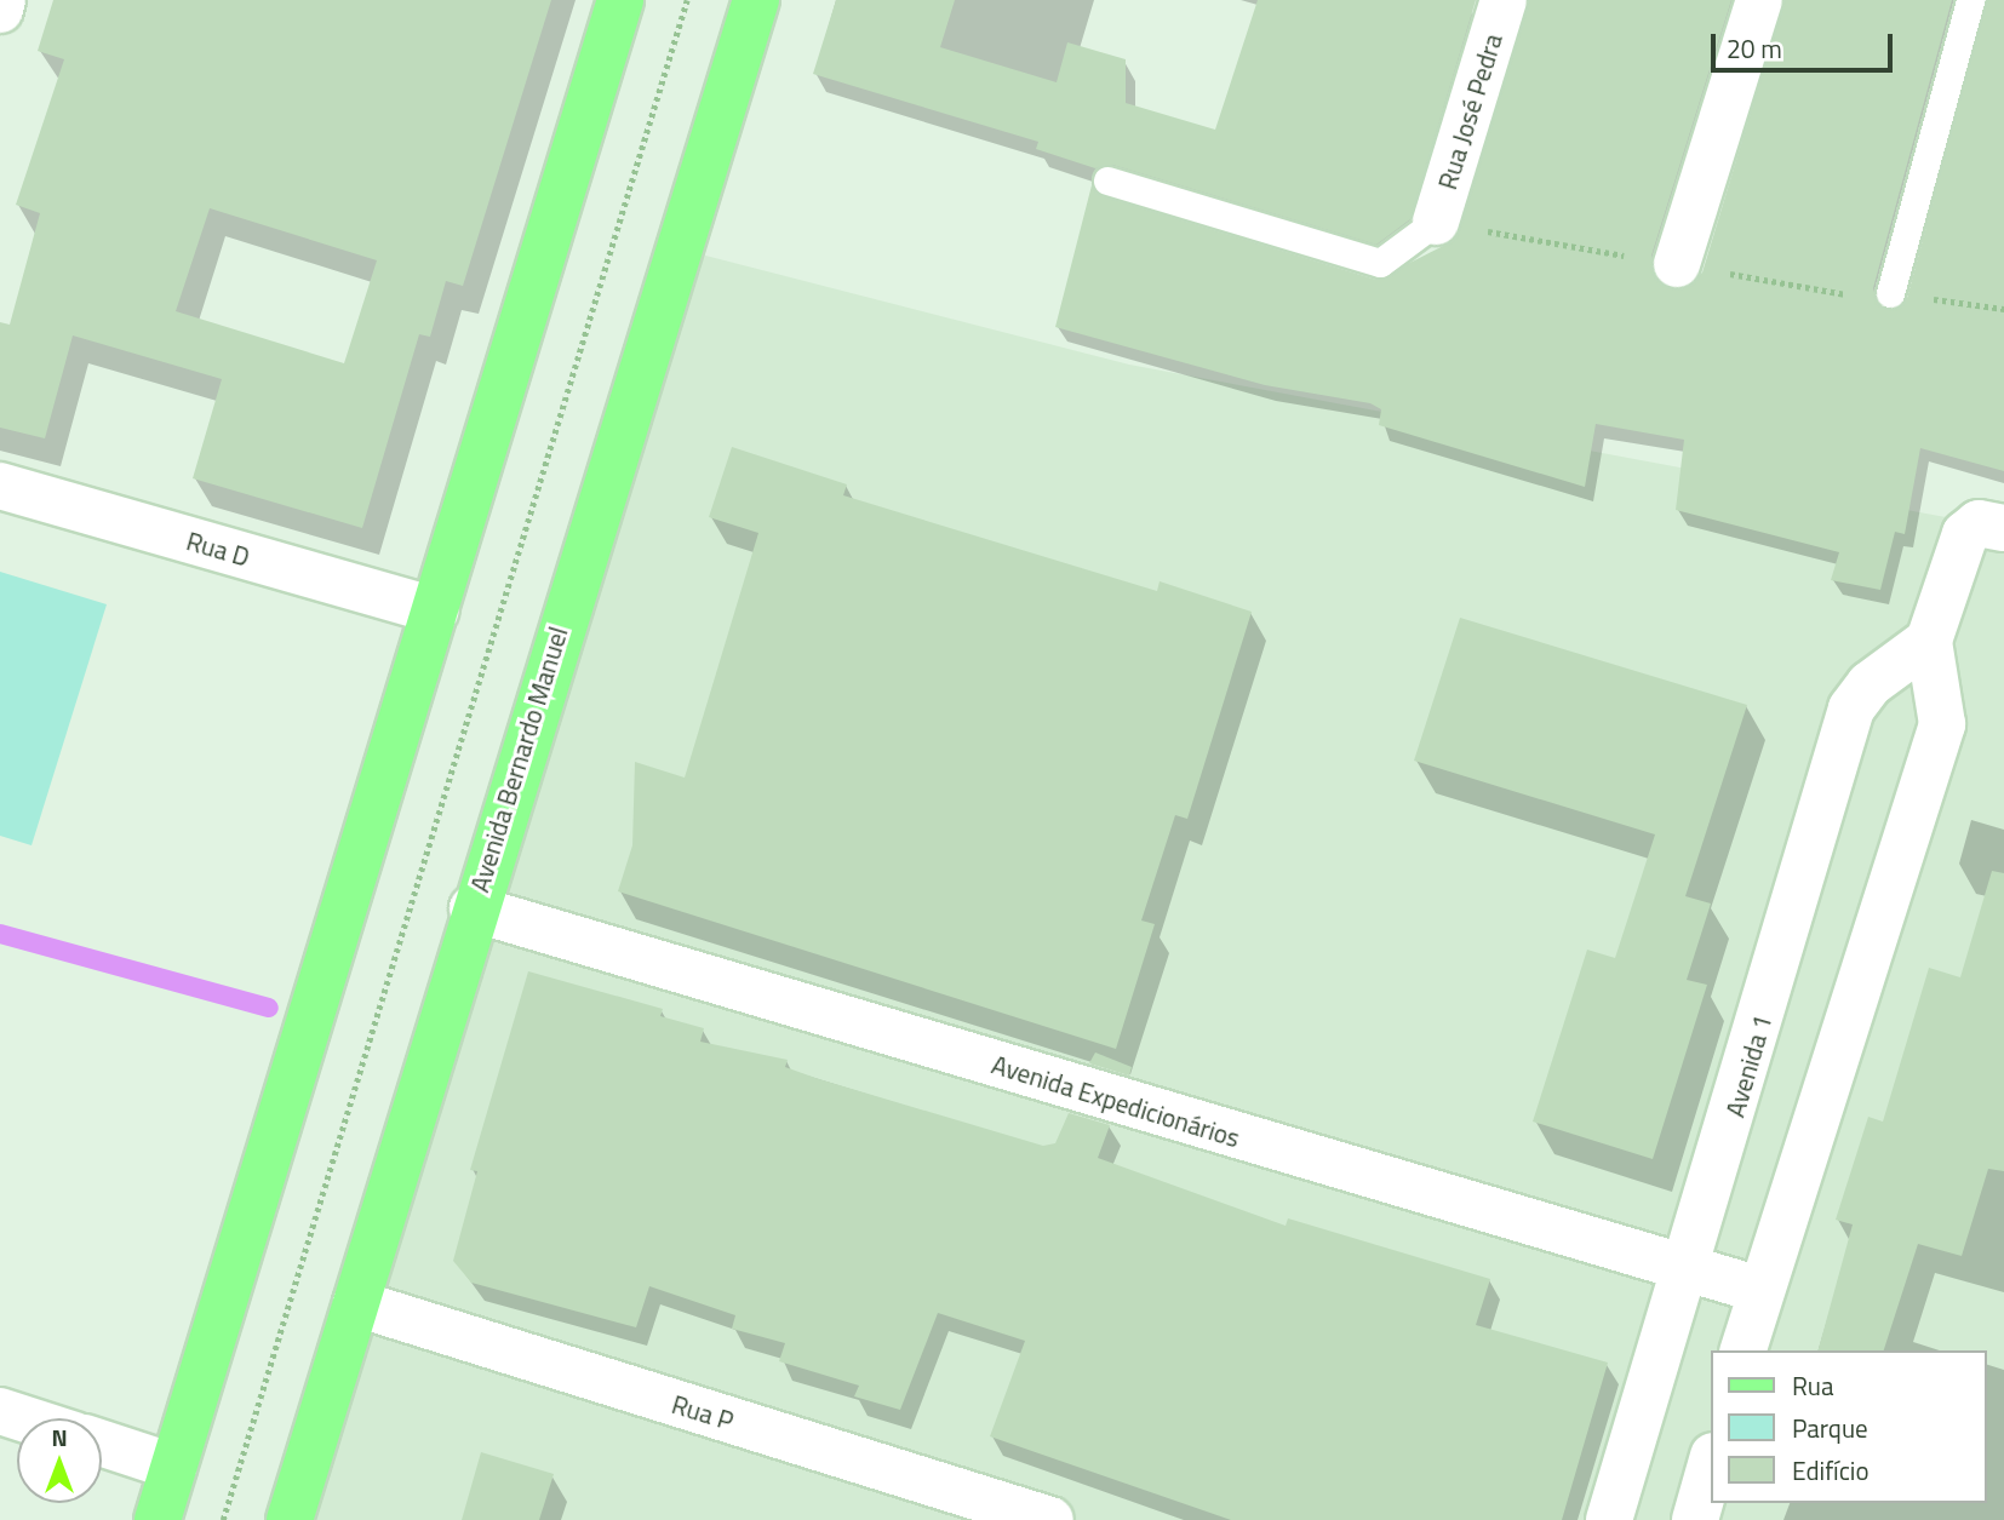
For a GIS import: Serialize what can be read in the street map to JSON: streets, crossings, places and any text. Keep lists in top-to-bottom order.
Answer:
{
  "streets": {
    "main road": ["Avenida Bernardo Manuel"],
    "street": [
      "Rua José Pedra",
      "Rua D",
      "Avenida 1",
      "Avenida Expedicionários",
      "Rua P"
    ]
  },
  "crossings": [
    ["Avenida Bernardo Manuel", "Avenida Expedicionários"],
    ["Avenida Bernardo Manuel", "Rua P"],
    ["Avenida 1", "Avenida Expedicionários"]
  ],
  "legend": ["Rua", "Parque", "Edifício"],
  "scale_bar": "20 m",
  "north": "top"
}
